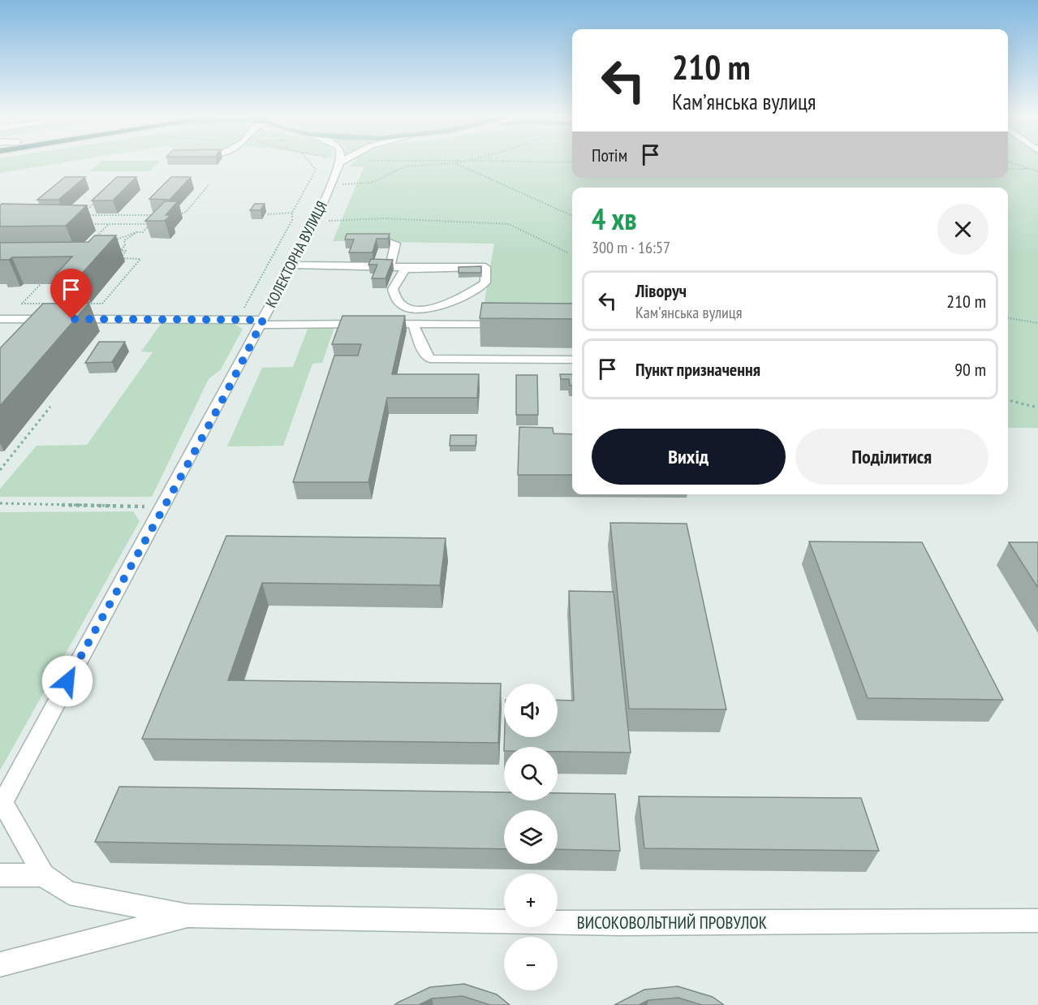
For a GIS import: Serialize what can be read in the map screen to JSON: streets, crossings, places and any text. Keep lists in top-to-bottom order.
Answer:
{
  "streets": {
    "street": ["КОЛЕКТОРНА ВУЛИЦЯ", "ВИСОКОВОЛЬТНИЙ ПРОВУЛОК"]
  },
  "crossings": [
    ["КОЛЕКТОРНА ВУЛИЦЯ", "ВИСОКОВОЛЬТНИЙ ПРОВУЛОК"]
  ],
  "page": {
    "turn": ["210 m", "Камʼянська вулиця"],
    "then": "Потім",
    "heading": ["4 хв", "300 m · 16:57"],
    "list": [
      {
        "name": "Ліворуч",
        "note": "Камʼянська вулиця",
        "value": "210 m"
      },
      {
        "name": "Пункт призначення",
        "value": "90 m"
      }
    ],
    "buttons": ["Вихід", "Поділитися"],
    "map_buttons": ["+", "−"]
  }
}
